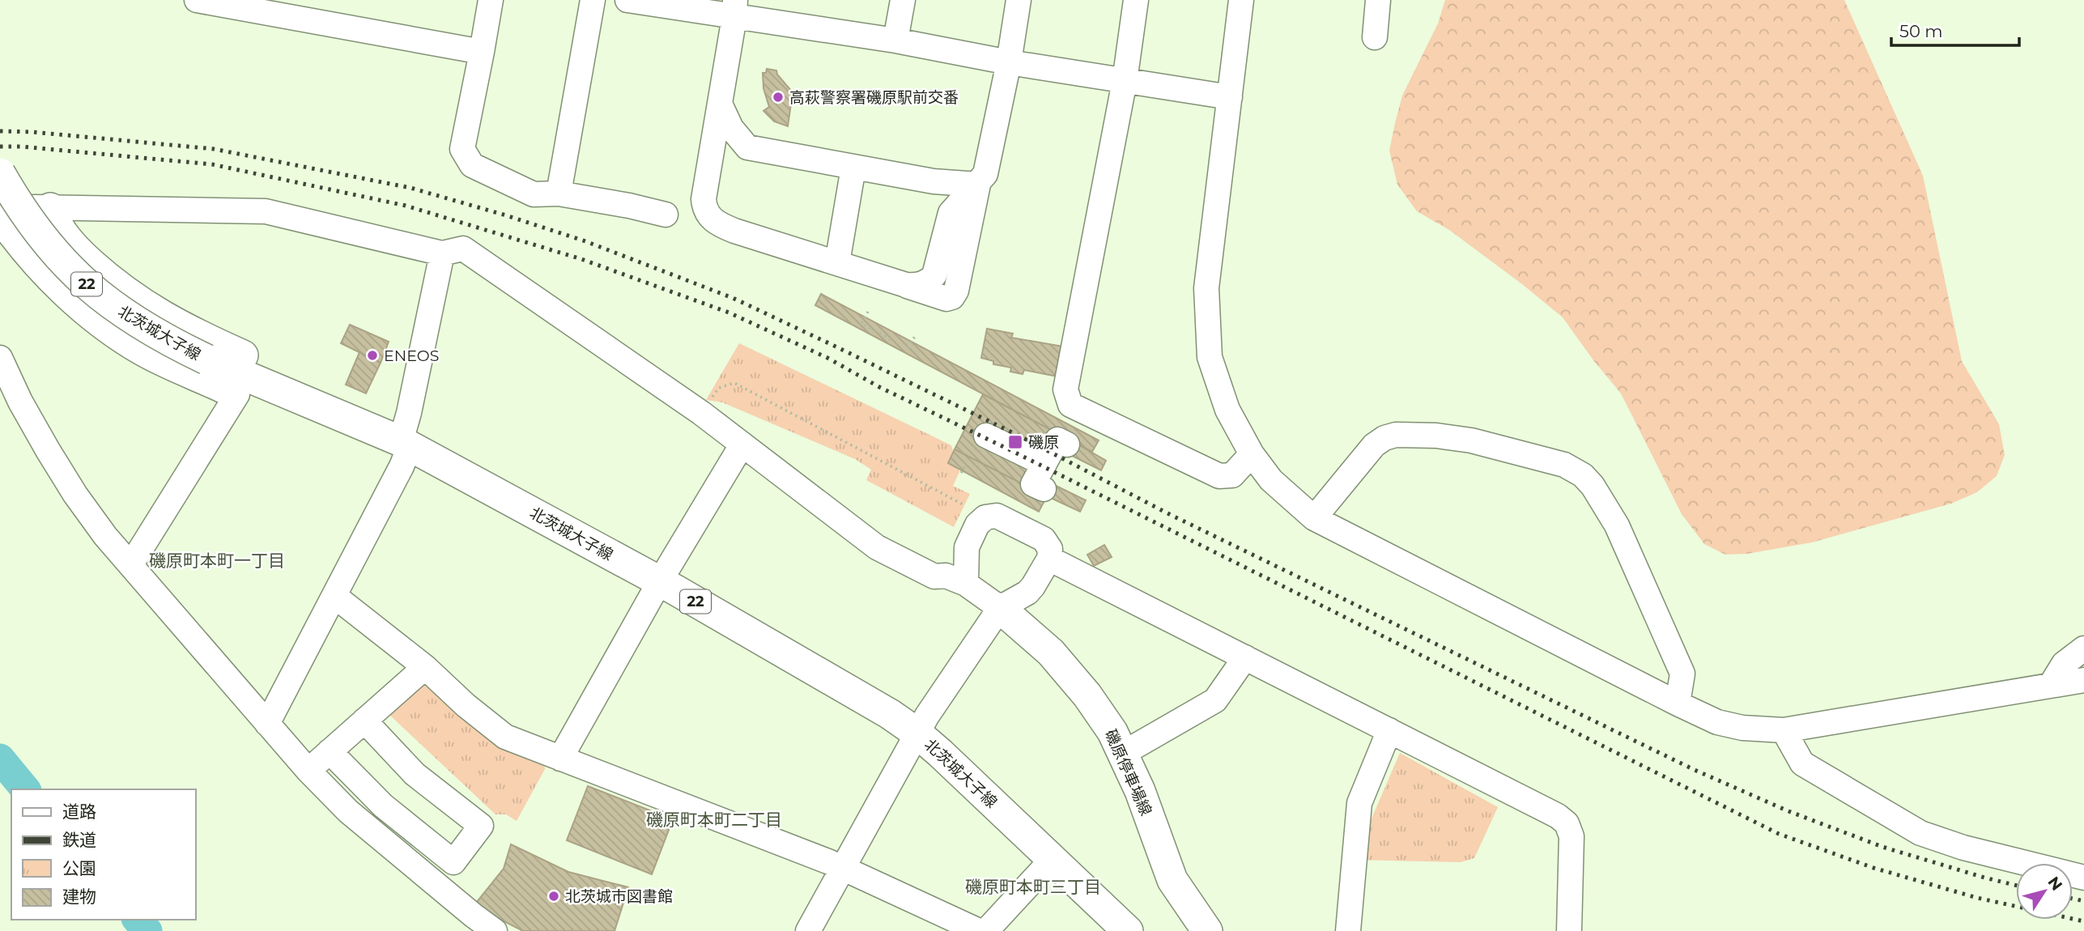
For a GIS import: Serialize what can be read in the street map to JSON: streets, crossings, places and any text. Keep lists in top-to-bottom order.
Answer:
{
  "streets": {
    "main road": ["22", "北茨城大子線", "磯原停車場線"]
  },
  "districts": ["磯原町本町一丁目", "磯原町本町二丁目", "磯原町本町三丁目"],
  "places": {
    "other": ["高萩警察署磯原駅前交番", "ENEOS", "北茨城市図書館"],
    "transit": ["磯原"]
  },
  "legend": [
    "道路",
    "鉄道",
    "公園",
    "建物"
  ],
  "scale_bar": "50 m",
  "north": "top right"
}
